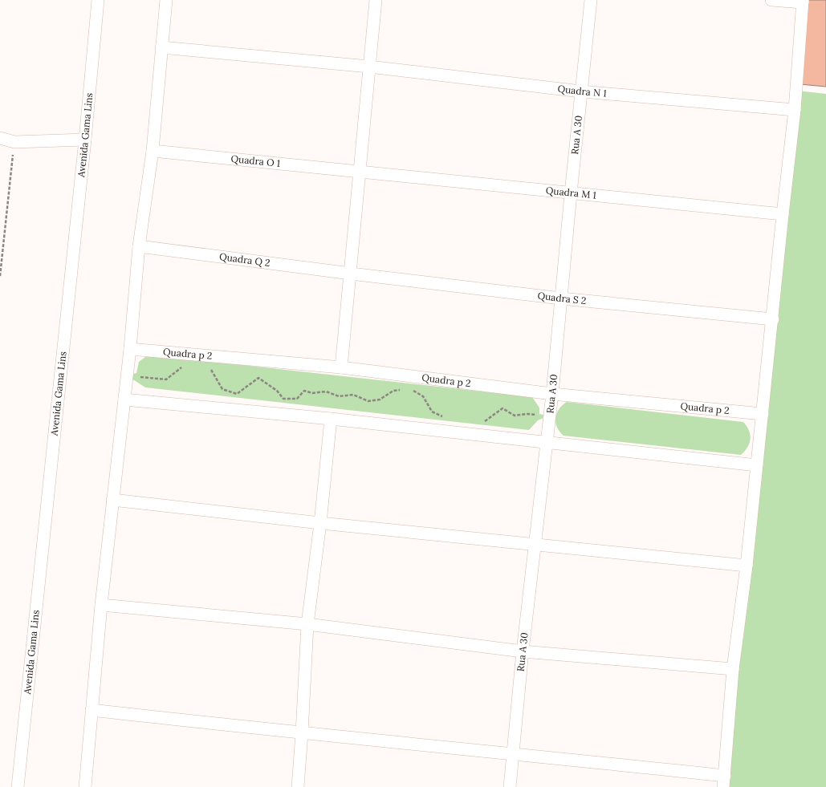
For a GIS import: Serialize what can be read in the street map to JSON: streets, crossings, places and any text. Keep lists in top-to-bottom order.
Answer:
{
  "streets": {
    "street": [
      "Quadra N 1",
      "Avenida Gama Lins",
      "Rua A 30",
      "Quadra O 1",
      "Quadra M 1",
      "Quadra Q 2",
      "Quadra S 2",
      "Quadra p 2"
    ]
  },
  "crossings": [
    ["Quadra N 1", "Rua A 30"],
    ["Rua A 30", "Quadra M 1"],
    ["Rua A 30", "Quadra S 2"],
    ["Rua A 30", "Quadra p 2"],
    ["Quadra O 1", "Quadra M 1"],
    ["Quadra Q 2", "Quadra S 2"]
  ]
}
